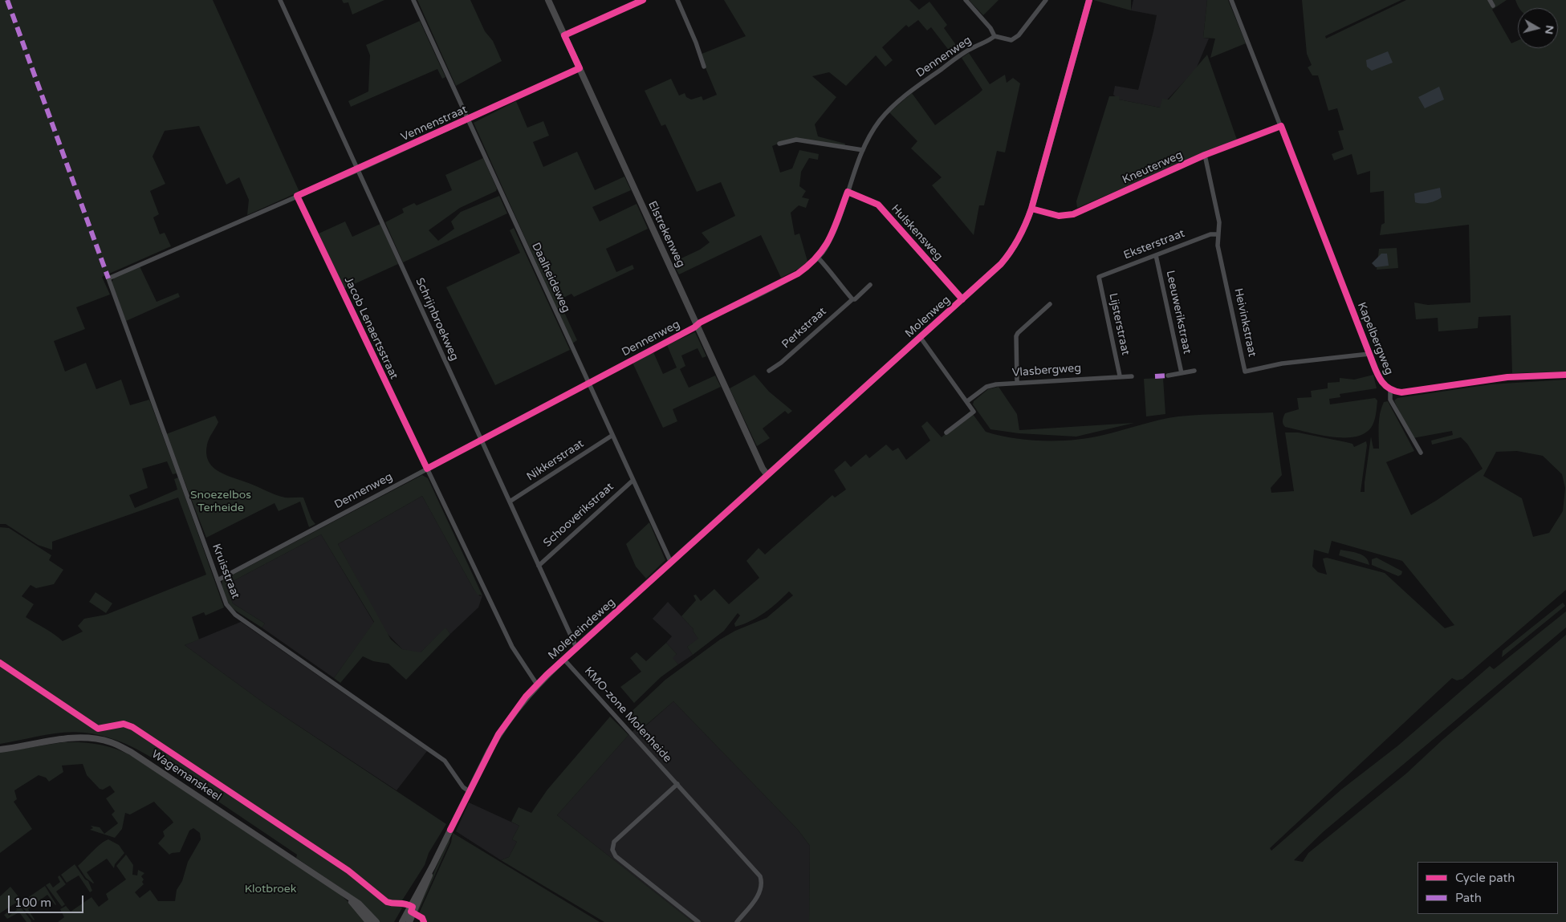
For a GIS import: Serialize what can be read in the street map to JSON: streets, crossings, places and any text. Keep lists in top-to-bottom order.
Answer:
{
  "streets": {
    "street": [
      "Dennenweg",
      "Vennenstraat",
      "Kneuterweg",
      "Hulskensweg",
      "Elstrekenweg",
      "Eksterstraat",
      "Daalheideweg",
      "Leeuwerikstraat",
      "Molenweg",
      "Schrijnbroekweg",
      "Heivinkstraat",
      "Lijsterstraat",
      "Jacob Lenaertsstraat",
      "Perkstraat",
      "Kapelbergweg",
      "Vlasbergweg",
      "Nikkerstraat",
      "Schooverikstraat",
      "Kruisstraat",
      "Moleneindeweg",
      "KMO-zone Molenheide",
      "Wagemanskeel"
    ]
  },
  "crossings": [
    ["Dennenweg", "Hulskensweg"],
    ["Dennenweg", "Elstrekenweg"],
    ["Dennenweg", "Daalheideweg"],
    ["Dennenweg", "Schrijnbroekweg"],
    ["Dennenweg", "Jacob Lenaertsstraat"],
    ["Dennenweg", "Kruisstraat"],
    ["Vennenstraat", "Elstrekenweg"],
    ["Vennenstraat", "Daalheideweg"],
    ["Vennenstraat", "Schrijnbroekweg"],
    ["Vennenstraat", "Jacob Lenaertsstraat"],
    ["Vennenstraat", "Kruisstraat"],
    ["Kneuterweg", "Molenweg"],
    ["Kneuterweg", "Heivinkstraat"],
    ["Kneuterweg", "Kapelbergweg"],
    ["Hulskensweg", "Molenweg"],
    ["Elstrekenweg", "Molenweg"],
    ["Elstrekenweg", "Moleneindeweg"],
    ["Eksterstraat", "Leeuwerikstraat"],
    ["Eksterstraat", "Heivinkstraat"],
    ["Eksterstraat", "Lijsterstraat"],
    ["Daalheideweg", "Nikkerstraat"],
    ["Daalheideweg", "Schooverikstraat"],
    ["Daalheideweg", "Moleneindeweg"],
    ["Molenweg", "Moleneindeweg"],
    ["Schrijnbroekweg", "Nikkerstraat"],
    ["Schrijnbroekweg", "Schooverikstraat"],
    ["Schrijnbroekweg", "Moleneindeweg"],
    ["Heivinkstraat", "Kapelbergweg"],
    ["Lijsterstraat", "Vlasbergweg"],
    ["Jacob Lenaertsstraat", "Moleneindeweg"],
    ["Kruisstraat", "Moleneindeweg"],
    ["Moleneindeweg", "KMO-zone Molenheide"]
  ],
  "parks": ["Snoezelbos Terheide", "Klotbroek"],
  "legend": ["Cycle path", "Path"],
  "scale_bar": "100 m",
  "north": "right"
}
